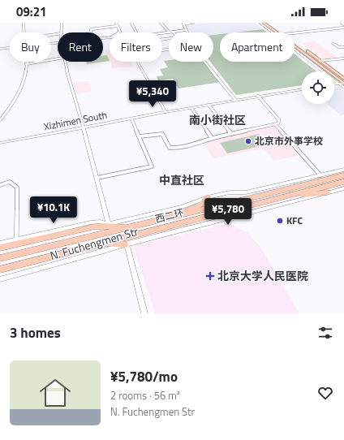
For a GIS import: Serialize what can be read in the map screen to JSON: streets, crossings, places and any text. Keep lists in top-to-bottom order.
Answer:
{
  "streets": {
    "highway": ["西二环"],
    "street": ["Xizhimen South", "N. Fuchengmen Str"]
  },
  "districts": ["南小街社区", "中直社区"],
  "places": {
    "other": ["北京市外事学校", "KFC"],
    "health": ["北京大学人民医院"]
  },
  "page": {
    "status": "09:21",
    "chip": [
      "Buy",
      "Rent",
      "Filters",
      "New",
      "Apartment"
    ],
    "price": ["¥5,340", "¥10.1K", "¥5,780"],
    "heading": "3 homes",
    "list": [
      {
        "name": "¥5,780/mo",
        "note": "2 rooms · 56 m² · N. Fuchengmen Str"
      }
    ]
  }
}
